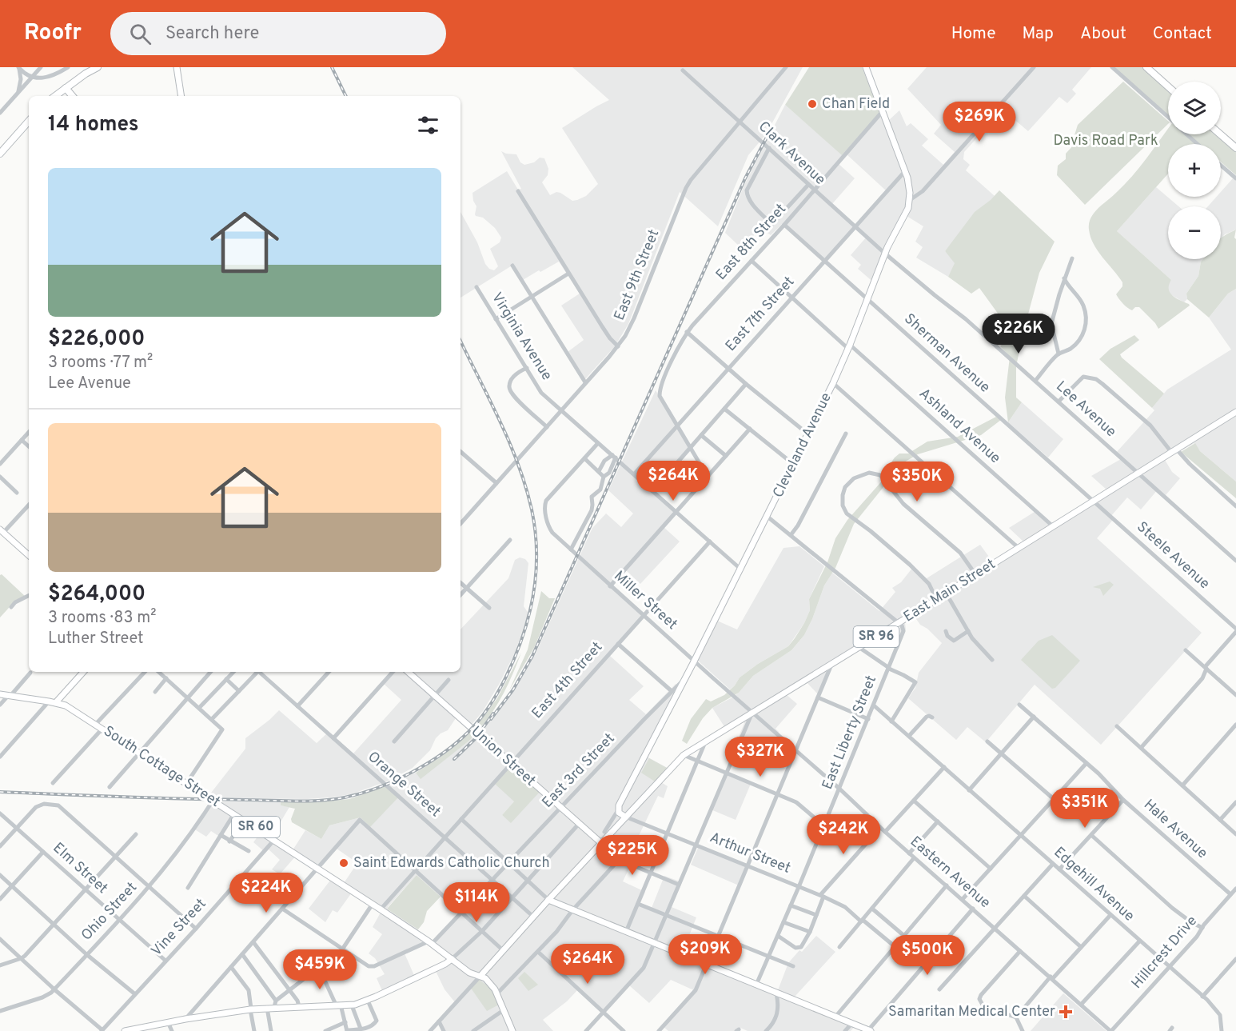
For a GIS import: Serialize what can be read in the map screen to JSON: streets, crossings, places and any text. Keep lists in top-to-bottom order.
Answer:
{
  "streets": {
    "main road": [
      "Cleveland Avenue",
      "East Main Street",
      "SR 96",
      "Union Street",
      "South Cottage Street",
      "SR 60"
    ],
    "street": [
      "Clark Avenue",
      "East 8th Street",
      "East 9th Street",
      "East 7th Street",
      "Virginia Avenue",
      "Sherman Avenue",
      "Lee Avenue",
      "Ashland Avenue",
      "Steele Avenue",
      "Miller Street",
      "East 4th Street",
      "East Liberty Street",
      "East 3rd Street",
      "Orange Street",
      "Hale Avenue",
      "Arthur Street",
      "Elm Street",
      "Eastern Avenue",
      "Edgehill Avenue",
      "Ohio Street",
      "Vine Street",
      "Hillcrest Drive"
    ]
  },
  "crossings": [
    ["Clark Avenue", "East 8th Street"],
    ["Clark Avenue", "East 9th Street"],
    ["Clark Avenue", "East 7th Street"],
    ["Clark Avenue", "Lee Avenue"],
    ["Clark Avenue", "Cleveland Avenue"],
    ["East 8th Street", "East 7th Street"],
    ["East 8th Street", "Sherman Avenue"],
    ["East 8th Street", "Ashland Avenue"],
    ["East 8th Street", "Cleveland Avenue"],
    ["East 9th Street", "Virginia Avenue"],
    ["East 7th Street", "Virginia Avenue"],
    ["East 7th Street", "Sherman Avenue"],
    ["East 7th Street", "Ashland Avenue"],
    ["East 7th Street", "Cleveland Avenue"],
    ["Virginia Avenue", "Cleveland Avenue"],
    ["Virginia Avenue", "East 4th Street"],
    ["Sherman Avenue", "Cleveland Avenue"],
    ["Sherman Avenue", "Steele Avenue"],
    ["Sherman Avenue", "East Main Street"],
    ["Lee Avenue", "Cleveland Avenue"],
    ["Lee Avenue", "East Main Street"],
    ["Ashland Avenue", "Cleveland Avenue"],
    ["Ashland Avenue", "East Main Street"],
    ["Cleveland Avenue", "Miller Street"],
    ["Cleveland Avenue", "East 3rd Street"],
    ["Steele Avenue", "East Main Street"],
    ["East Main Street", "Miller Street"],
    ["East Main Street", "East Liberty Street"],
    ["East Main Street", "Union Street"],
    ["East Main Street", "South Cottage Street"],
    ["East Main Street", "Orange Street"],
    ["East Main Street", "Arthur Street"],
    ["East Main Street", "Eastern Avenue"],
    ["Miller Street", "East 4th Street"],
    ["Miller Street", "Eastern Avenue"],
    ["East 4th Street", "Union Street"],
    ["East 4th Street", "South Cottage Street"],
    ["East 4th Street", "Orange Street"],
    ["East Liberty Street", "Arthur Street"],
    ["East Liberty Street", "Eastern Avenue"],
    ["East Liberty Street", "Edgehill Avenue"],
    ["Union Street", "East 3rd Street"],
    ["South Cottage Street", "East 3rd Street"],
    ["South Cottage Street", "SR 60"],
    ["South Cottage Street", "Ohio Street"],
    ["South Cottage Street", "Vine Street"],
    ["East 3rd Street", "Orange Street"],
    ["Hale Avenue", "Hillcrest Drive"],
    ["Elm Street", "Ohio Street"],
    ["Elm Street", "Vine Street"],
    ["Eastern Avenue", "Hillcrest Drive"],
    ["Edgehill Avenue", "Hillcrest Drive"]
  ],
  "parks": ["Davis Road Park"],
  "places": {
    "other": ["Chan Field", "Saint Edwards Catholic Church"],
    "health": ["Samaritan Medical Center"]
  },
  "page": {
    "header": "Roofr",
    "search": "Search here",
    "nav": [
      "Home",
      "Map",
      "About",
      "Contact"
    ],
    "map_buttons": ["+", "−"],
    "heading": "14 homes",
    "price": [
      "$269K",
      "$226K",
      "$264K",
      "$350K",
      "$327K",
      "$351K",
      "$242K",
      "$225K",
      "$224K",
      "$114K",
      "$209K",
      "$500K",
      "$264K",
      "$459K"
    ],
    "list": [
      {
        "name": "$226,000",
        "note": "3 rooms · 77 m² · Lee Avenue"
      },
      {
        "name": "$264,000",
        "note": "3 rooms · 83 m² · Luther Street"
      }
    ]
  }
}
